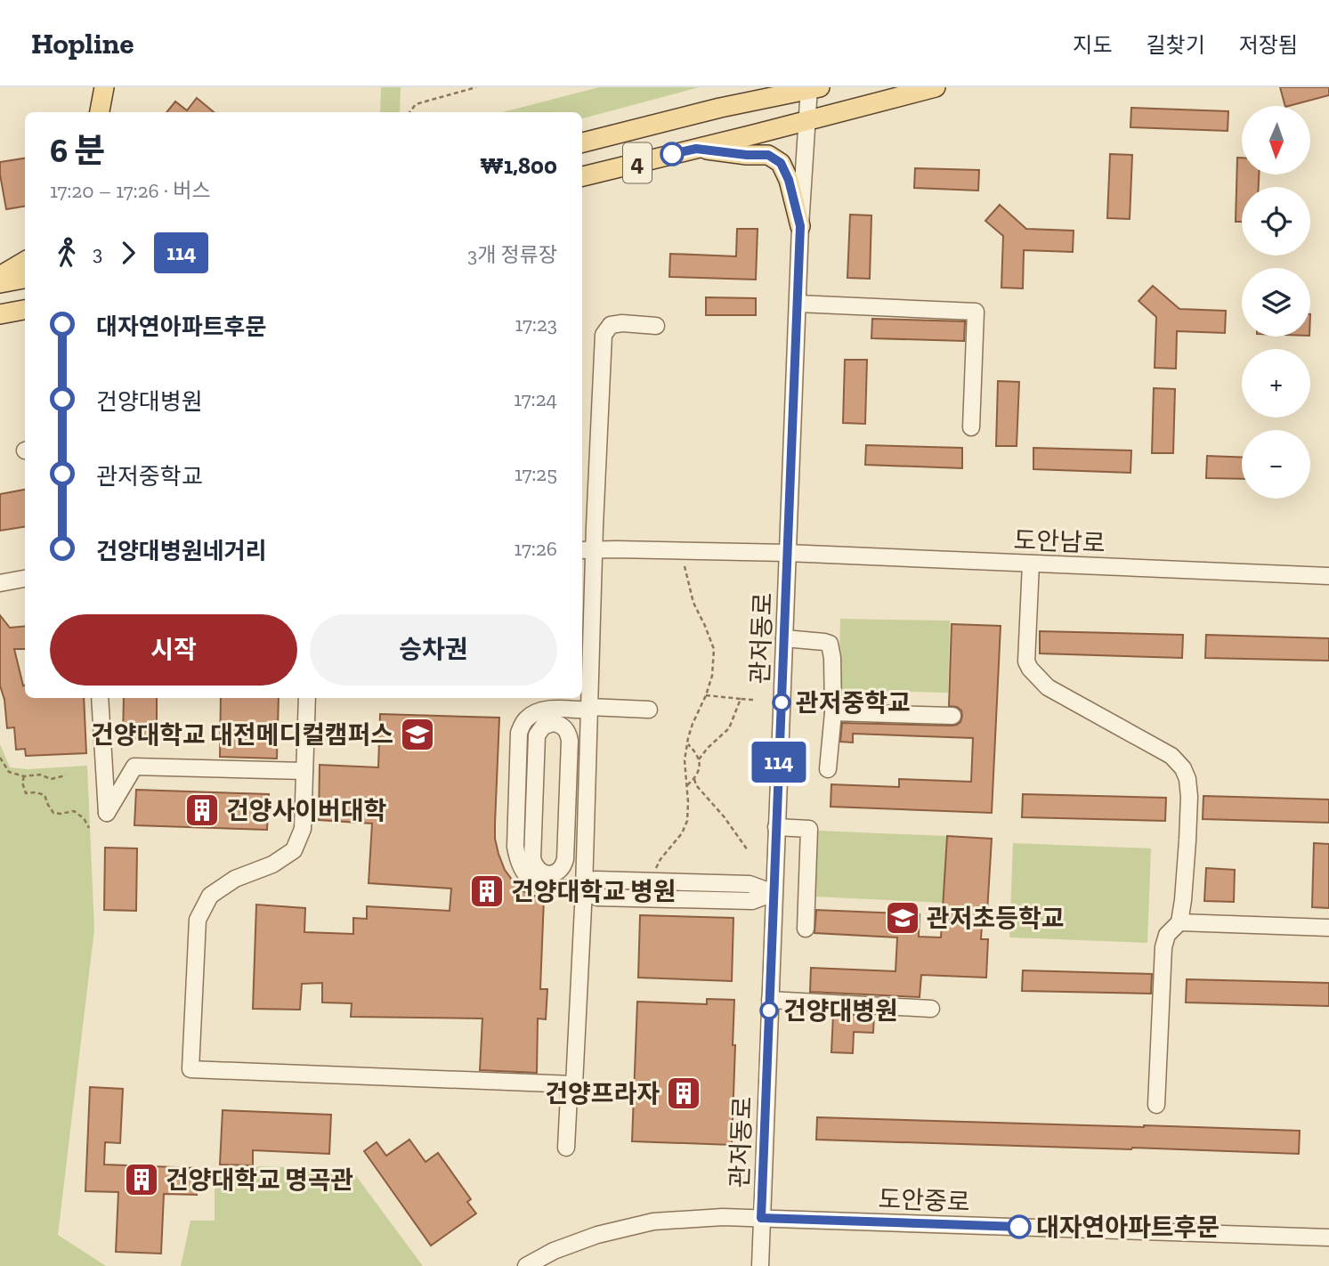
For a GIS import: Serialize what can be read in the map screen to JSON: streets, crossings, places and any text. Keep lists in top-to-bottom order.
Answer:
{
  "streets": {
    "main road": ["4"],
    "street": ["도안남로", "관저동로", "도안중로"]
  },
  "crossings": [
    ["4", "관저동로"],
    ["도안남로", "관저동로"],
    ["관저동로", "도안중로"]
  ],
  "places": {
    "other": ["관저중학교", "건양대병원", "대자연아파트후문"],
    "school or university": ["건양대학교 대전메디컬캠퍼스", "관저초등학교"],
    "building": [
      "건양사이버대학",
      "건양대학교 병원",
      "건양프라자",
      "건양대학교 명곡관"
    ]
  },
  "lines": ["bus line 114"],
  "north": "bottom",
  "page": {
    "header": "Hopline",
    "nav": ["지도", "길찾기", "저장됨"],
    "on_map": "114",
    "map_buttons": ["+", "−"],
    "heading": ["6 분", "17:20 – 17:26 · 버스", "₩1,800"],
    "legs": ["3", "114", "3개 정류장"],
    "list": [
      {
        "name": "대자연아파트후문",
        "value": "17:23"
      },
      {
        "name": "건양대병원",
        "value": "17:24"
      },
      {
        "name": "관저중학교",
        "value": "17:25"
      },
      {
        "name": "건양대병원네거리",
        "value": "17:26"
      }
    ],
    "buttons": ["시작", "승차권"]
  }
}
